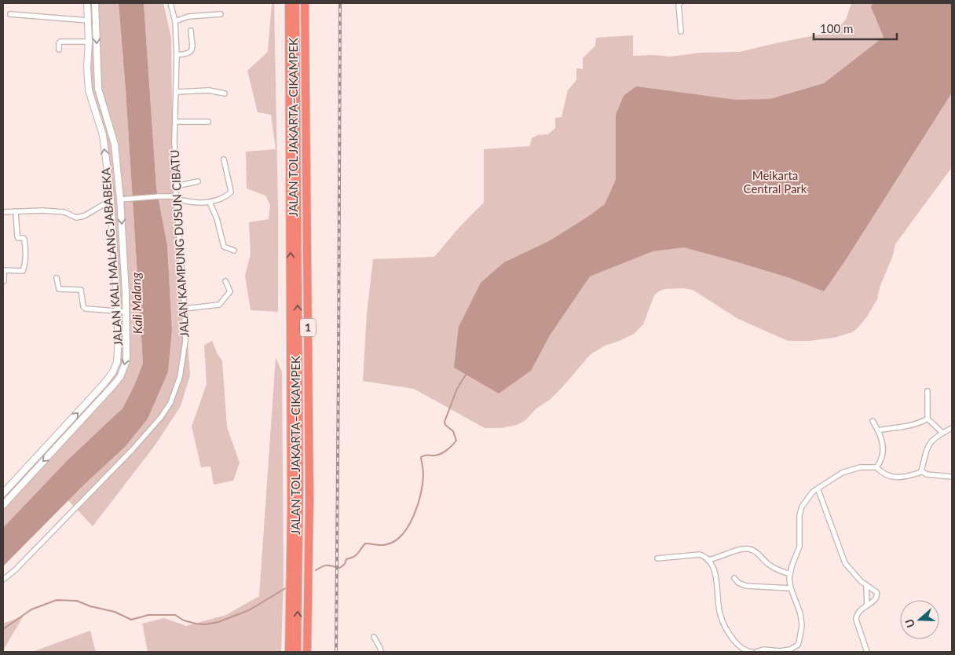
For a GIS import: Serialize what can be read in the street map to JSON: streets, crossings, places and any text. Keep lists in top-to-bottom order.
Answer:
{
  "streets": {
    "highway": ["JALAN TOL JAKARTA–CIKAMPEK", "1"],
    "main road": ["JALAN KALI MALANG JABABEKA"],
    "street": ["JALAN KAMPUNG DUSUN CIBATU"]
  },
  "water": ["Kali Malang"],
  "parks": ["Meikarta Central Park"],
  "scale_bar": "100 m",
  "north": "left"
}
